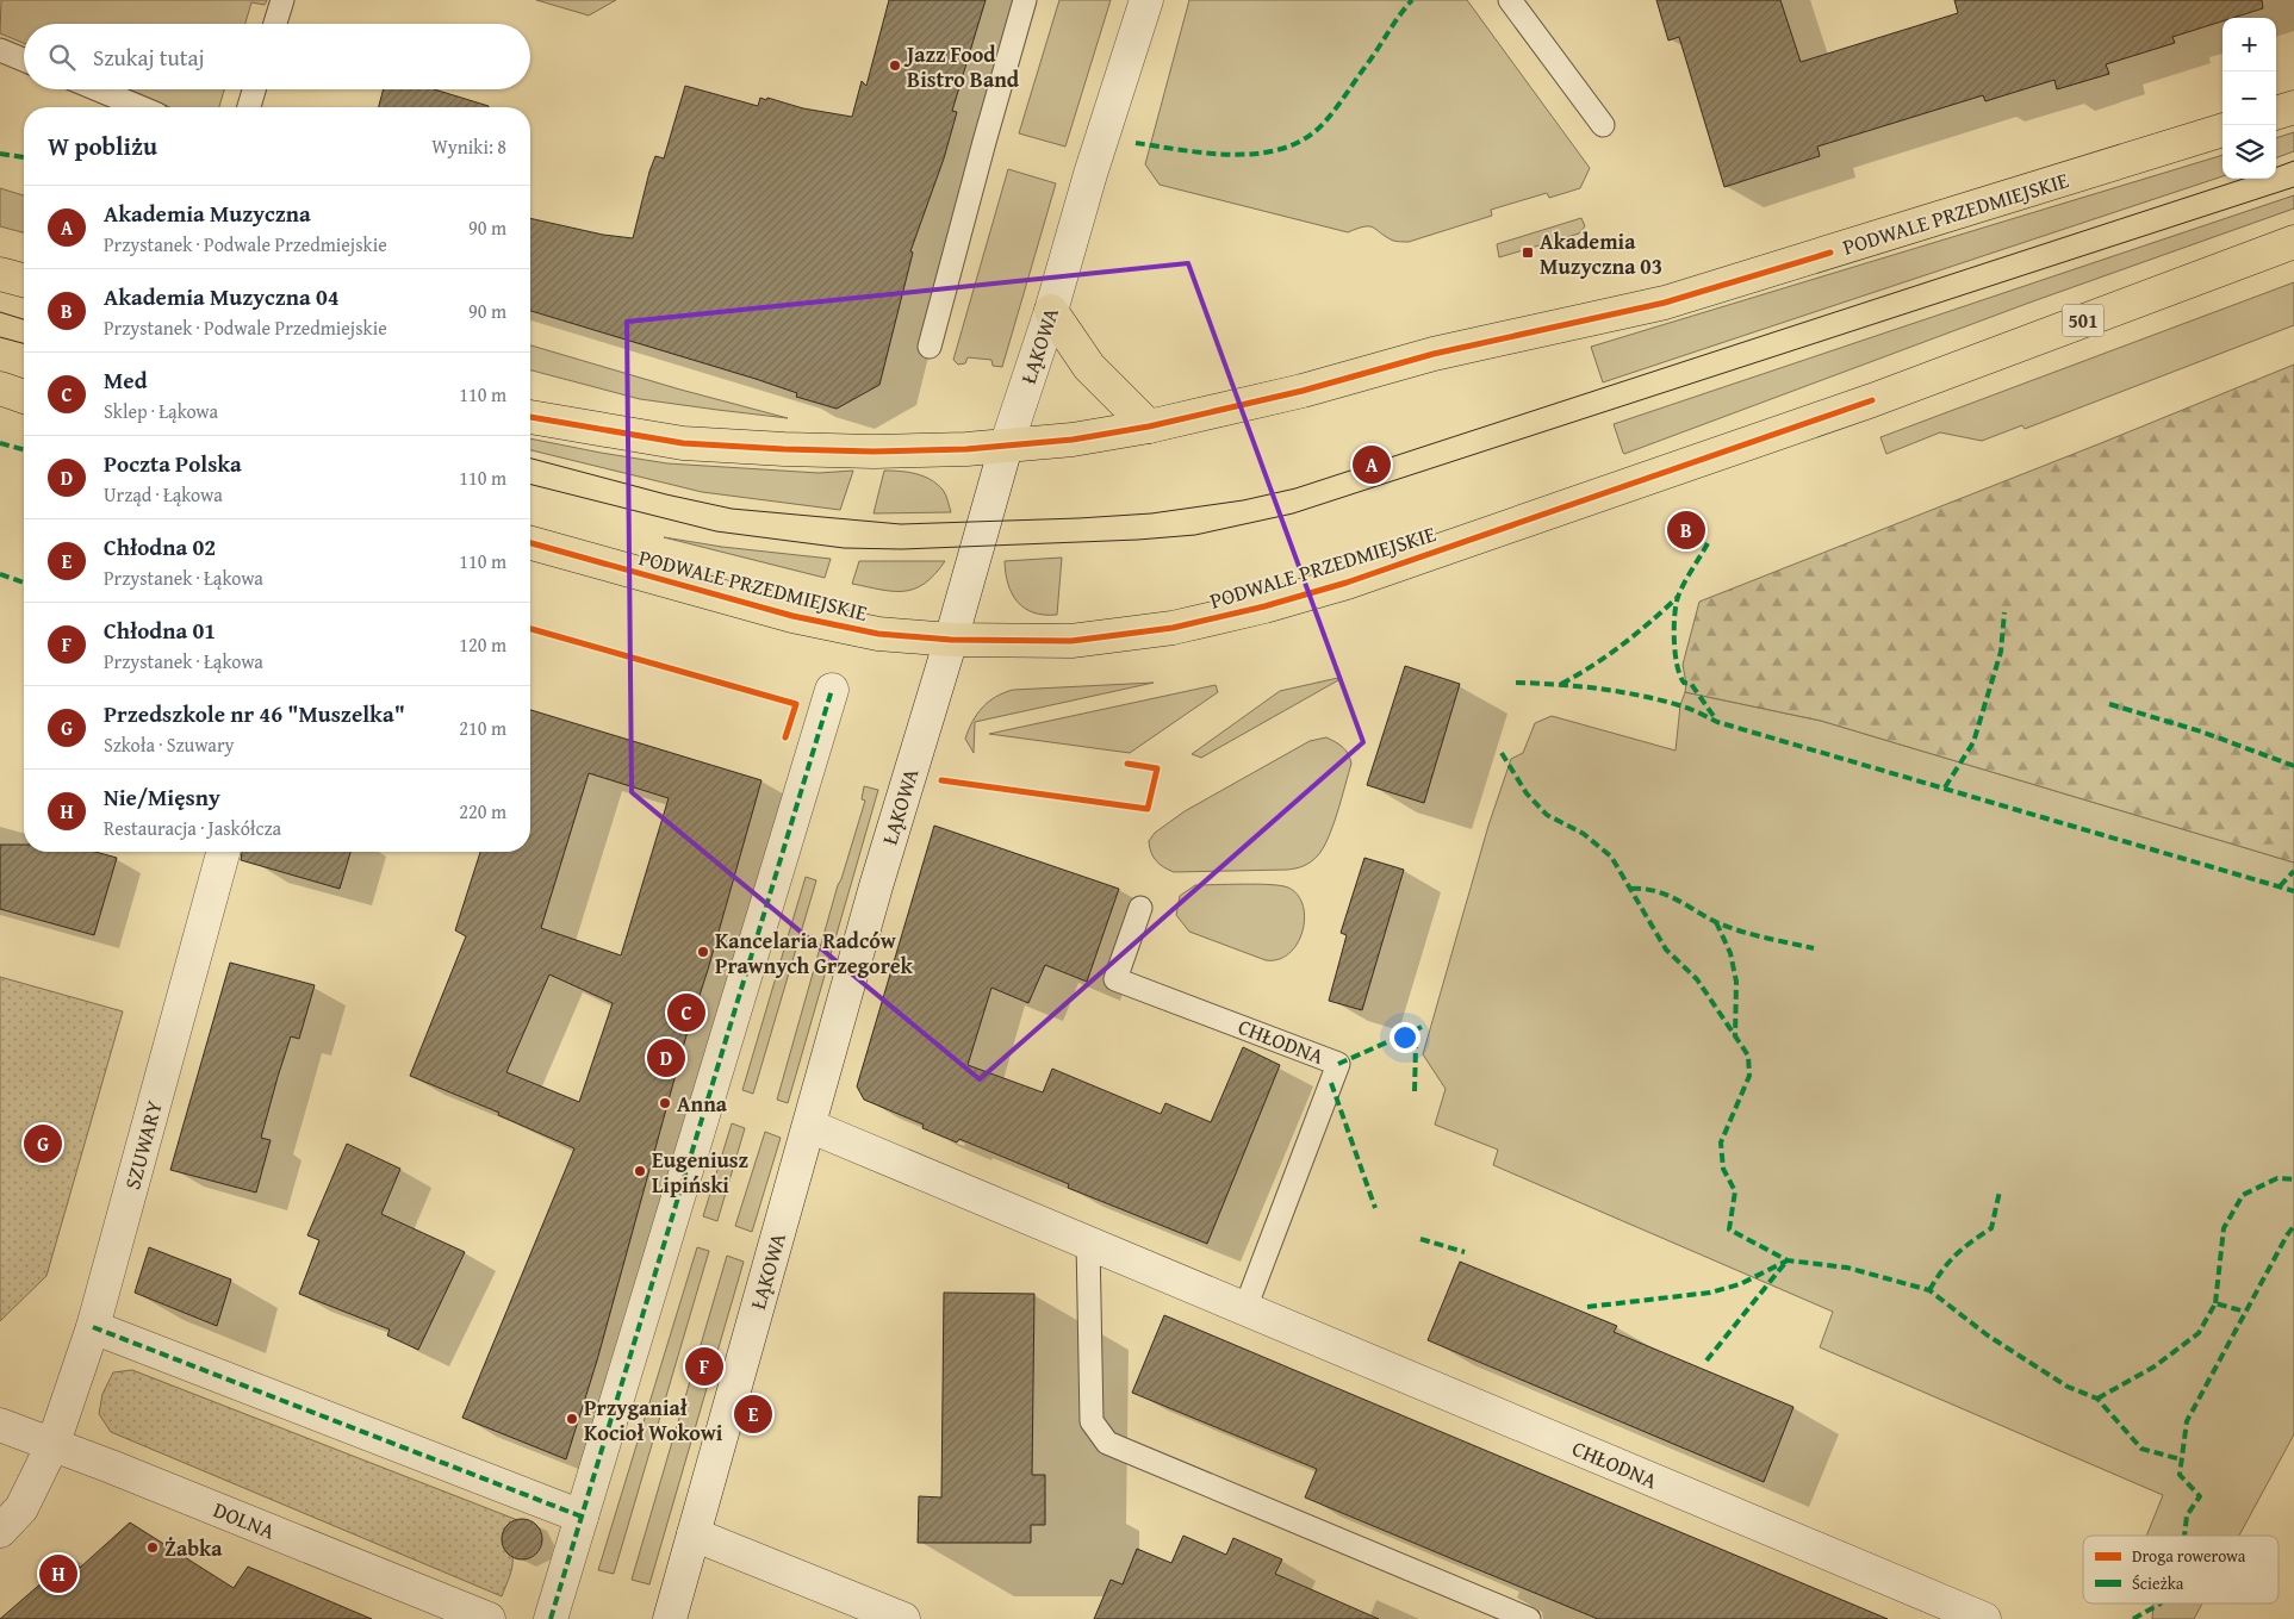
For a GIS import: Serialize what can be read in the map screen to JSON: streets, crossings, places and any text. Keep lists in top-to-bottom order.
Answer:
{
  "streets": {
    "main road": ["PODWALE PRZEDMIEJSKIE", "501"],
    "street": [
      "ŁĄKOWA",
      "CHŁODNA",
      "SZUWARY",
      "DOLNA"
    ]
  },
  "crossings": [
    ["PODWALE PRZEDMIEJSKIE", "ŁĄKOWA"],
    ["ŁĄKOWA", "CHŁODNA"],
    ["SZUWARY", "DOLNA"]
  ],
  "places": {
    "other": [
      "Jazz Food Bistro Band",
      "Kancelaria Radców Prawnych Grzegorek",
      "Anna",
      "Eugeniusz Lipiński",
      "Przyganiał Kocioł Wokowi",
      "Żabka"
    ],
    "transit": ["Akademia Muzyczna 03"]
  },
  "legend": ["Droga rowerowa", "Ścieżka"],
  "page": {
    "map_buttons": ["+", "−"],
    "search": "Szukaj tutaj",
    "heading": ["W pobliżu", "Wyniki: 8"],
    "list": [
      {
        "mark": "A",
        "name": "Akademia Muzyczna",
        "note": "Przystanek · Podwale Przedmiejskie",
        "value": "90 m"
      },
      {
        "mark": "B",
        "name": "Akademia Muzyczna 04",
        "note": "Przystanek · Podwale Przedmiejskie",
        "value": "90 m"
      },
      {
        "mark": "C",
        "name": "Med",
        "note": "Sklep · Łąkowa",
        "value": "110 m"
      },
      {
        "mark": "D",
        "name": "Poczta Polska",
        "note": "Urząd · Łąkowa",
        "value": "110 m"
      },
      {
        "mark": "E",
        "name": "Chłodna 02",
        "note": "Przystanek · Łąkowa",
        "value": "110 m"
      },
      {
        "mark": "F",
        "name": "Chłodna 01",
        "note": "Przystanek · Łąkowa",
        "value": "120 m"
      },
      {
        "mark": "G",
        "name": "Przedszkole nr 46 \"Muszelka\"",
        "note": "Szkoła · Szuwary",
        "value": "210 m"
      },
      {
        "mark": "H",
        "name": "Nie/Mięsny",
        "note": "Restauracja · Jaskółcza",
        "value": "220 m"
      }
    ],
    "pins": [
      "A",
      "B",
      "C",
      "D",
      "G",
      "F",
      "E",
      "H"
    ]
  }
}
